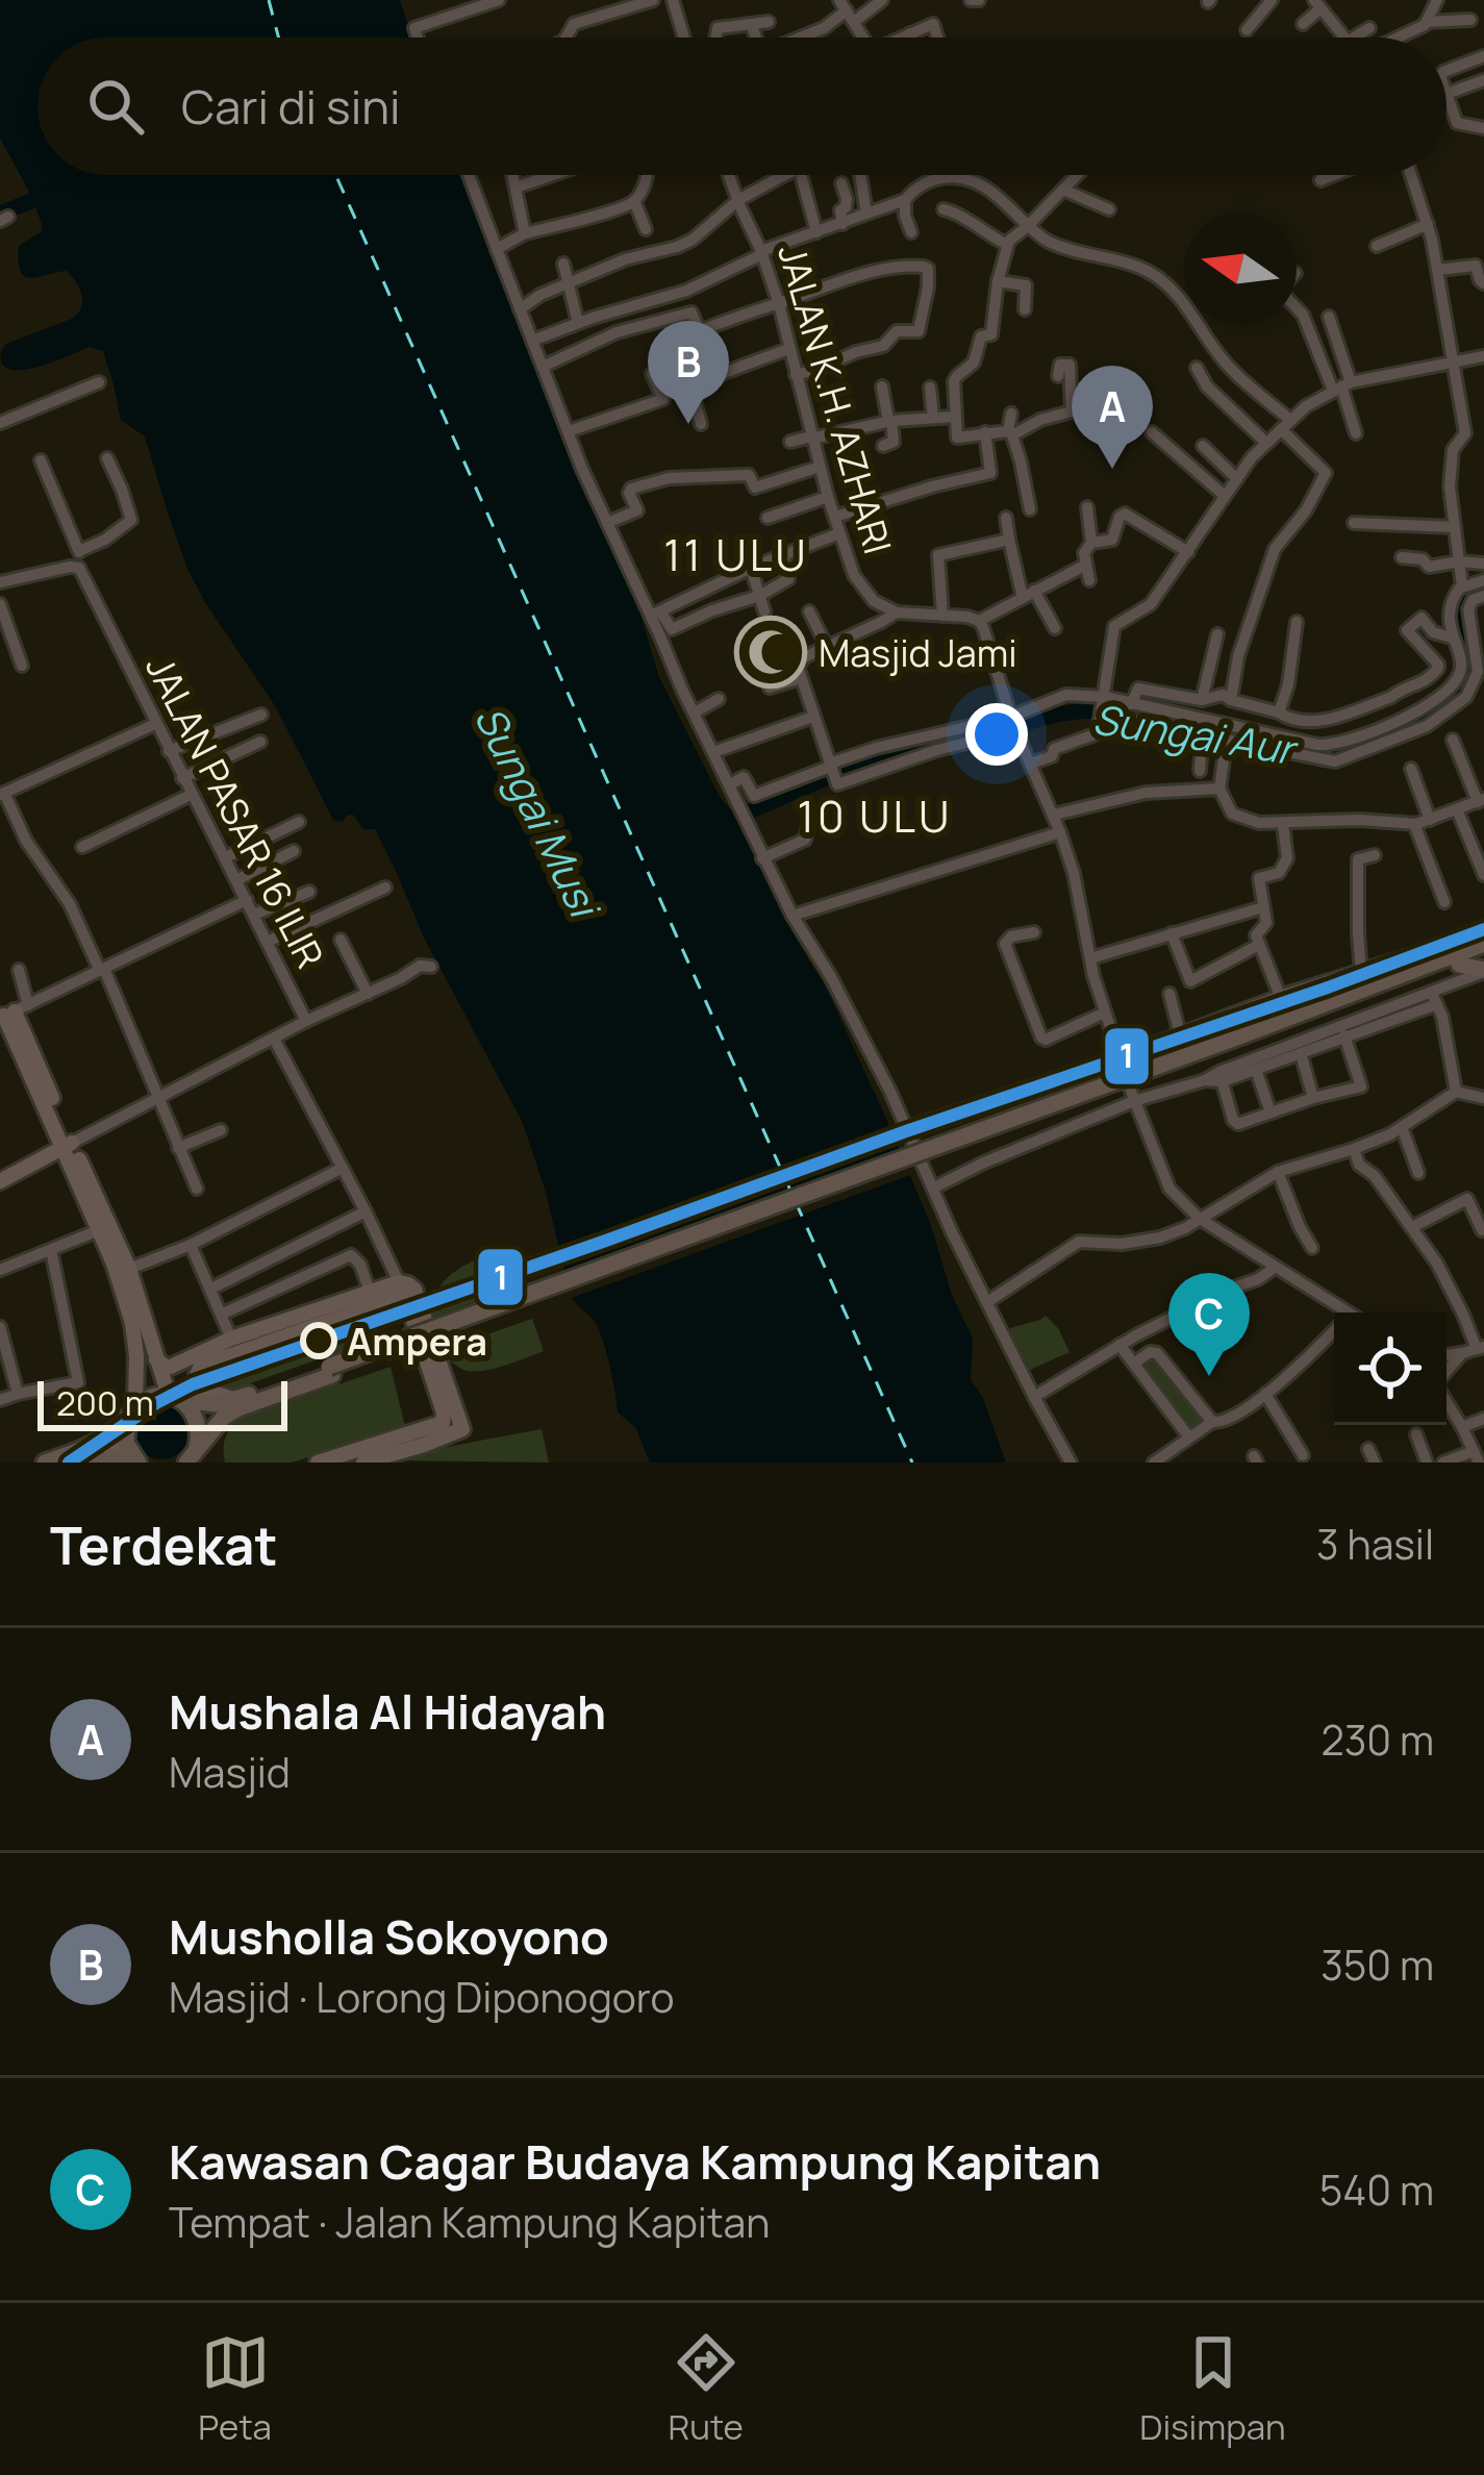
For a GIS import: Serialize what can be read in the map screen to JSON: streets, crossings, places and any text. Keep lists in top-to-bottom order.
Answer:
{
  "streets": {
    "street": ["JALAN K.H. AZHARI", "JALAN PASAR 16 ILIR"]
  },
  "districts": ["11 ULU", "10 ULU"],
  "water": ["Sungai Aur", "Sungai Musi"],
  "places": {
    "mosque": ["Masjid Jami"],
    "other": ["Ampera"]
  },
  "lines": ["transit line 1"],
  "scale_bar": "200 m",
  "north": "left",
  "page": {
    "search": "Cari di sini",
    "pins": ["B", "A", "C"],
    "scale": "200 m",
    "heading": ["Terdekat", "3 hasil"],
    "list": [
      {
        "mark": "A",
        "name": "Mushala Al Hidayah",
        "note": "Masjid",
        "value": "230 m"
      },
      {
        "mark": "B",
        "name": "Musholla Sokoyono",
        "note": "Masjid · Lorong Diponogoro",
        "value": "350 m"
      },
      {
        "mark": "C",
        "name": "Kawasan Cagar Budaya Kampung Kapitan",
        "note": "Tempat · Jalan Kampung Kapitan",
        "value": "540 m"
      }
    ],
    "nav": ["Peta", "Rute", "Disimpan"]
  }
}
